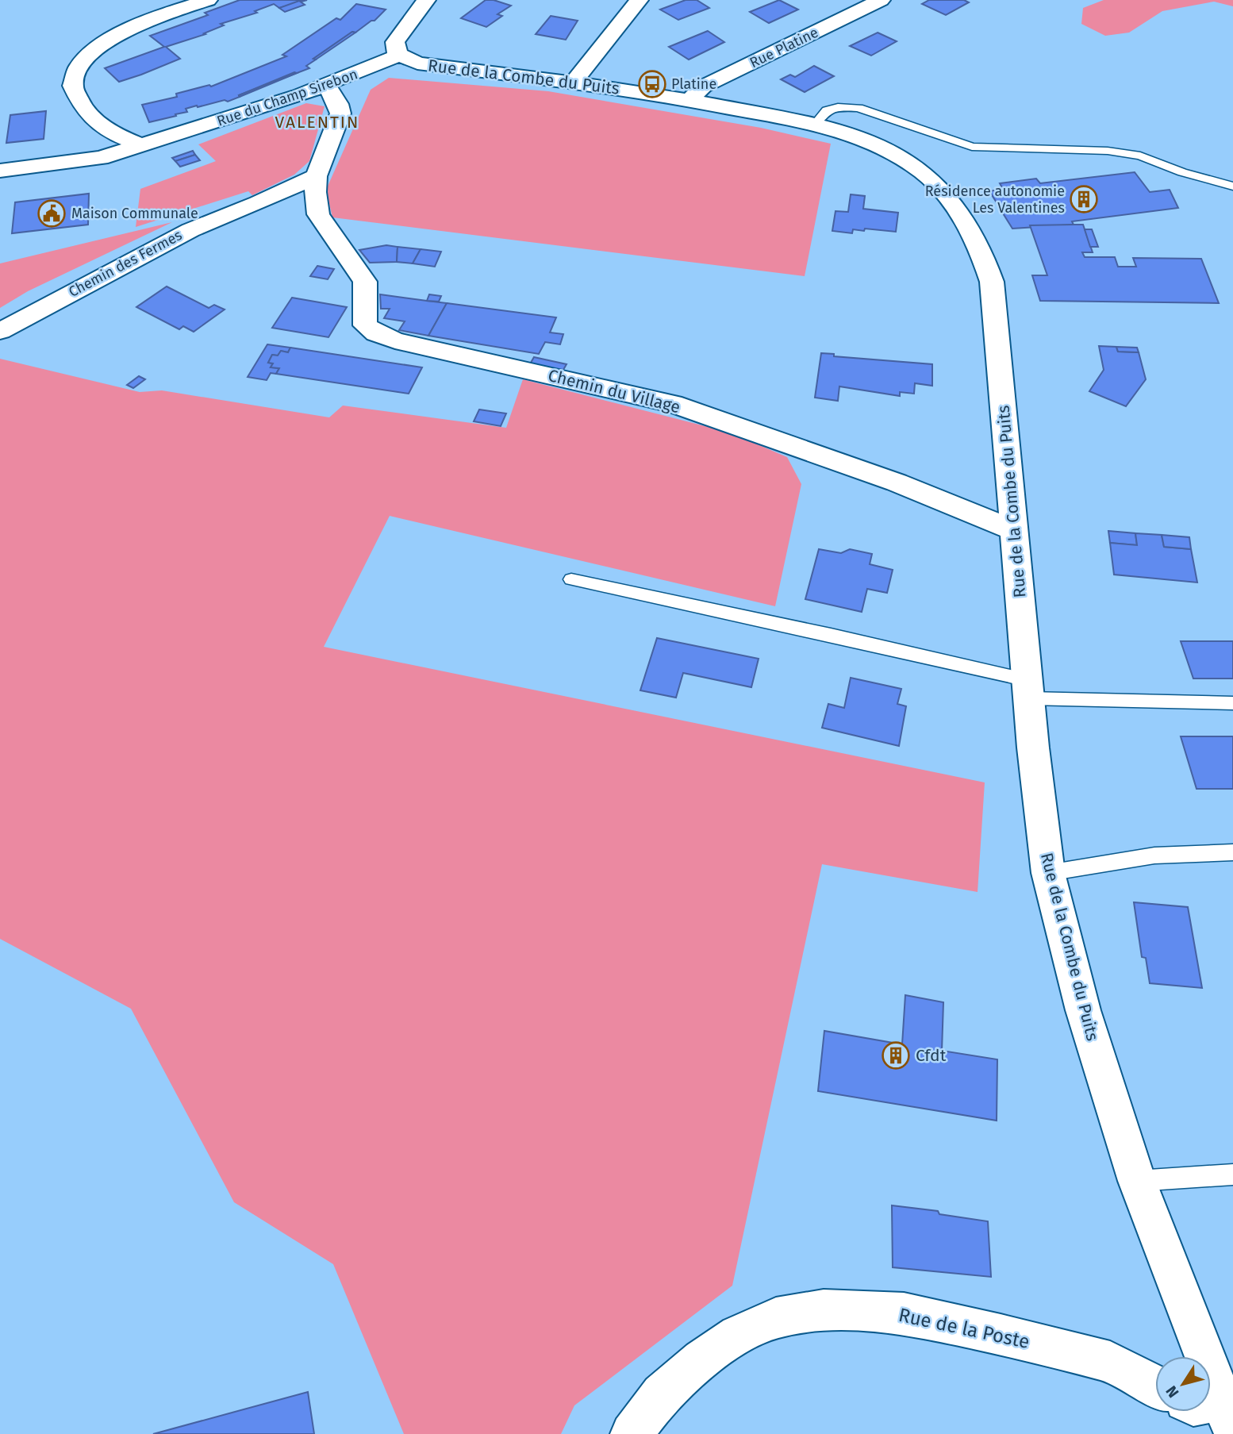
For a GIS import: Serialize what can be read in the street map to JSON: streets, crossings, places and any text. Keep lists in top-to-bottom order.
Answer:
{
  "streets": {
    "street": [
      "Rue Platine",
      "Rue de la Combe du Puits",
      "Rue du Champ Sirebon",
      "Chemin des Fermes",
      "Chemin du Village",
      "Rue de la Poste"
    ]
  },
  "crossings": [
    ["Rue Platine", "Rue de la Combe du Puits"],
    ["Rue de la Combe du Puits", "Rue du Champ Sirebon"],
    ["Rue de la Combe du Puits", "Chemin du Village"],
    ["Chemin des Fermes", "Chemin du Village"]
  ],
  "districts": ["VALENTIN"],
  "places": {
    "bus stop": ["Platine"],
    "building": ["Résidence autonomie Les Valentines", "Cfdt"],
    "public building": ["Maison Communale"]
  },
  "north": "bottom left"
}
